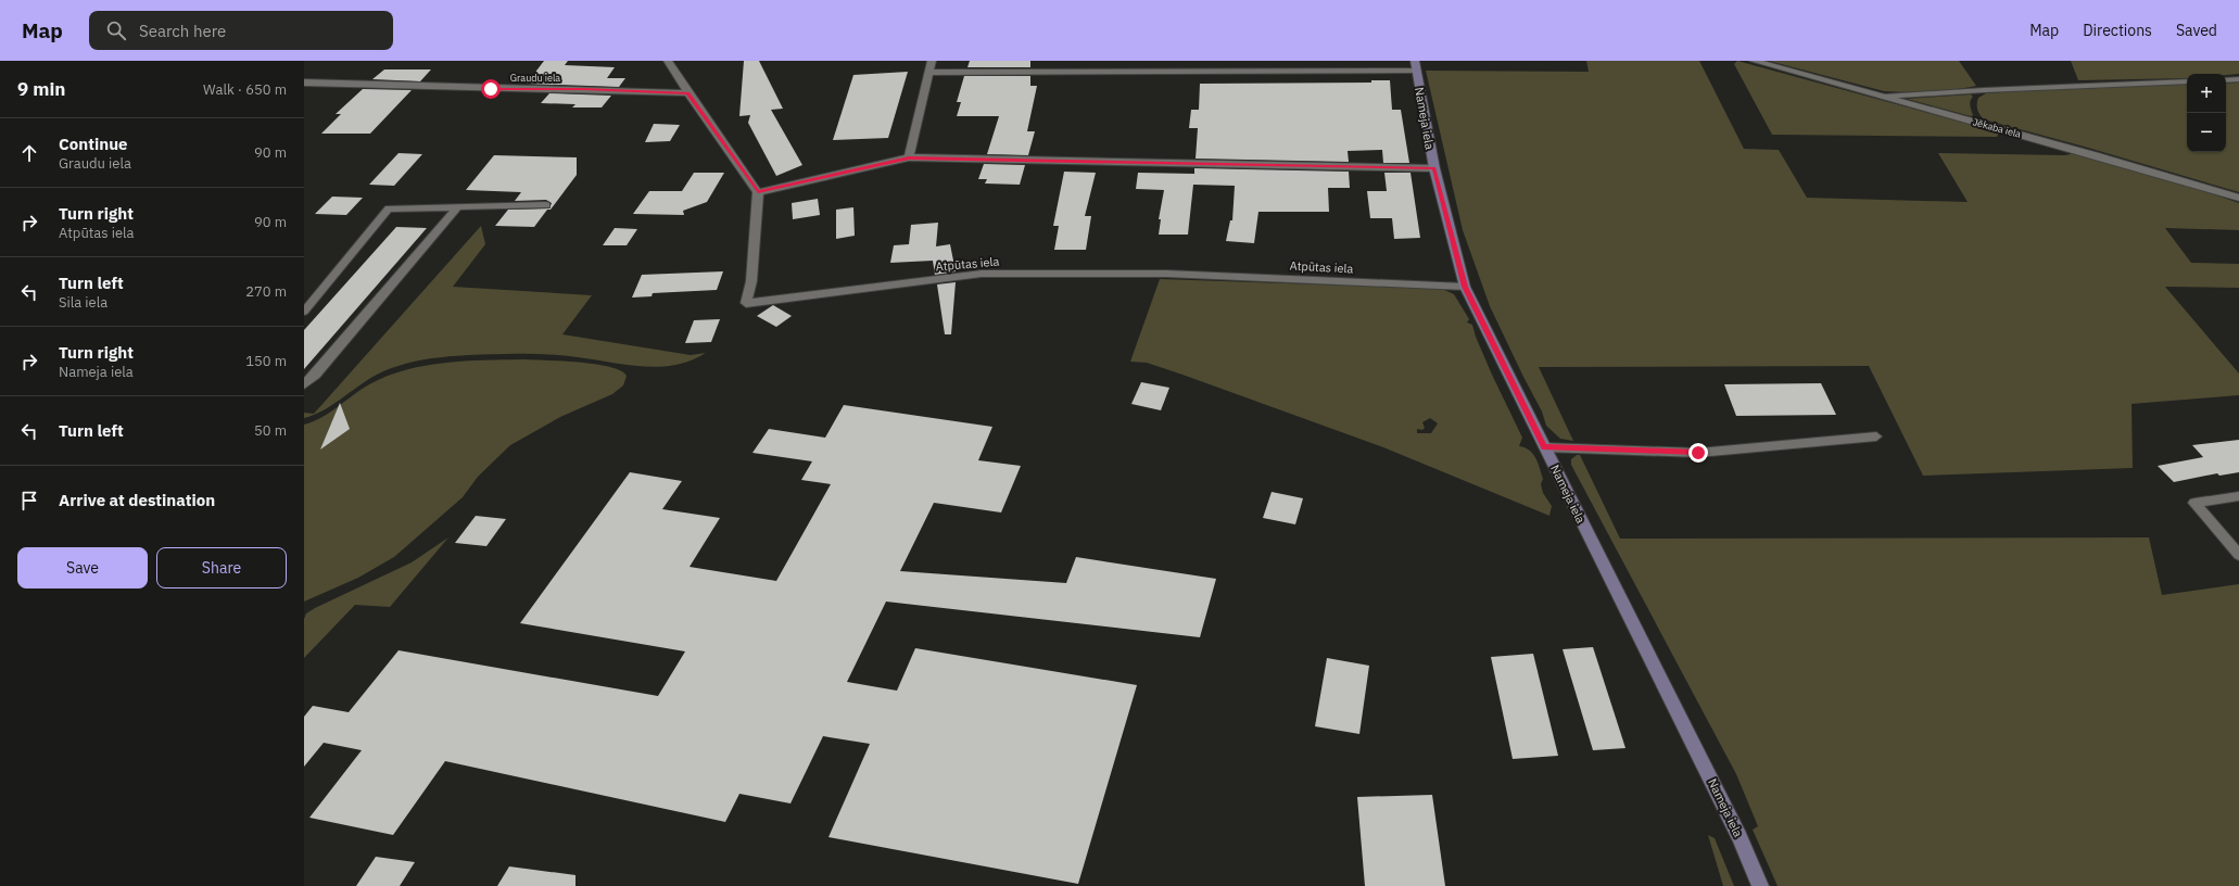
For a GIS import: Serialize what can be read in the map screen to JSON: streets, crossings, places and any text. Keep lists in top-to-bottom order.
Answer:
{
  "streets": {
    "street": [
      "Graudu iela",
      "Nameja iela",
      "Jēkaba iela",
      "Atpūtas iela"
    ]
  },
  "crossings": [
    ["Nameja iela", "Atpūtas iela"]
  ],
  "page": {
    "header": "Map",
    "search": "Search here",
    "nav": ["Map", "Directions", "Saved"],
    "heading": ["9 min", "Walk · 650 m"],
    "map_buttons": ["+", "−"],
    "list": [
      ["Continue", "Graudu iela", "90 m"],
      ["Turn right", "Atpūtas iela", "90 m"],
      ["Turn left", "Sila iela", "270 m"],
      ["Turn right", "Nameja iela", "150 m"],
      ["Turn left", "50 m"],
      "Arrive at destination"
    ],
    "buttons": ["Save", "Share"]
  }
}
